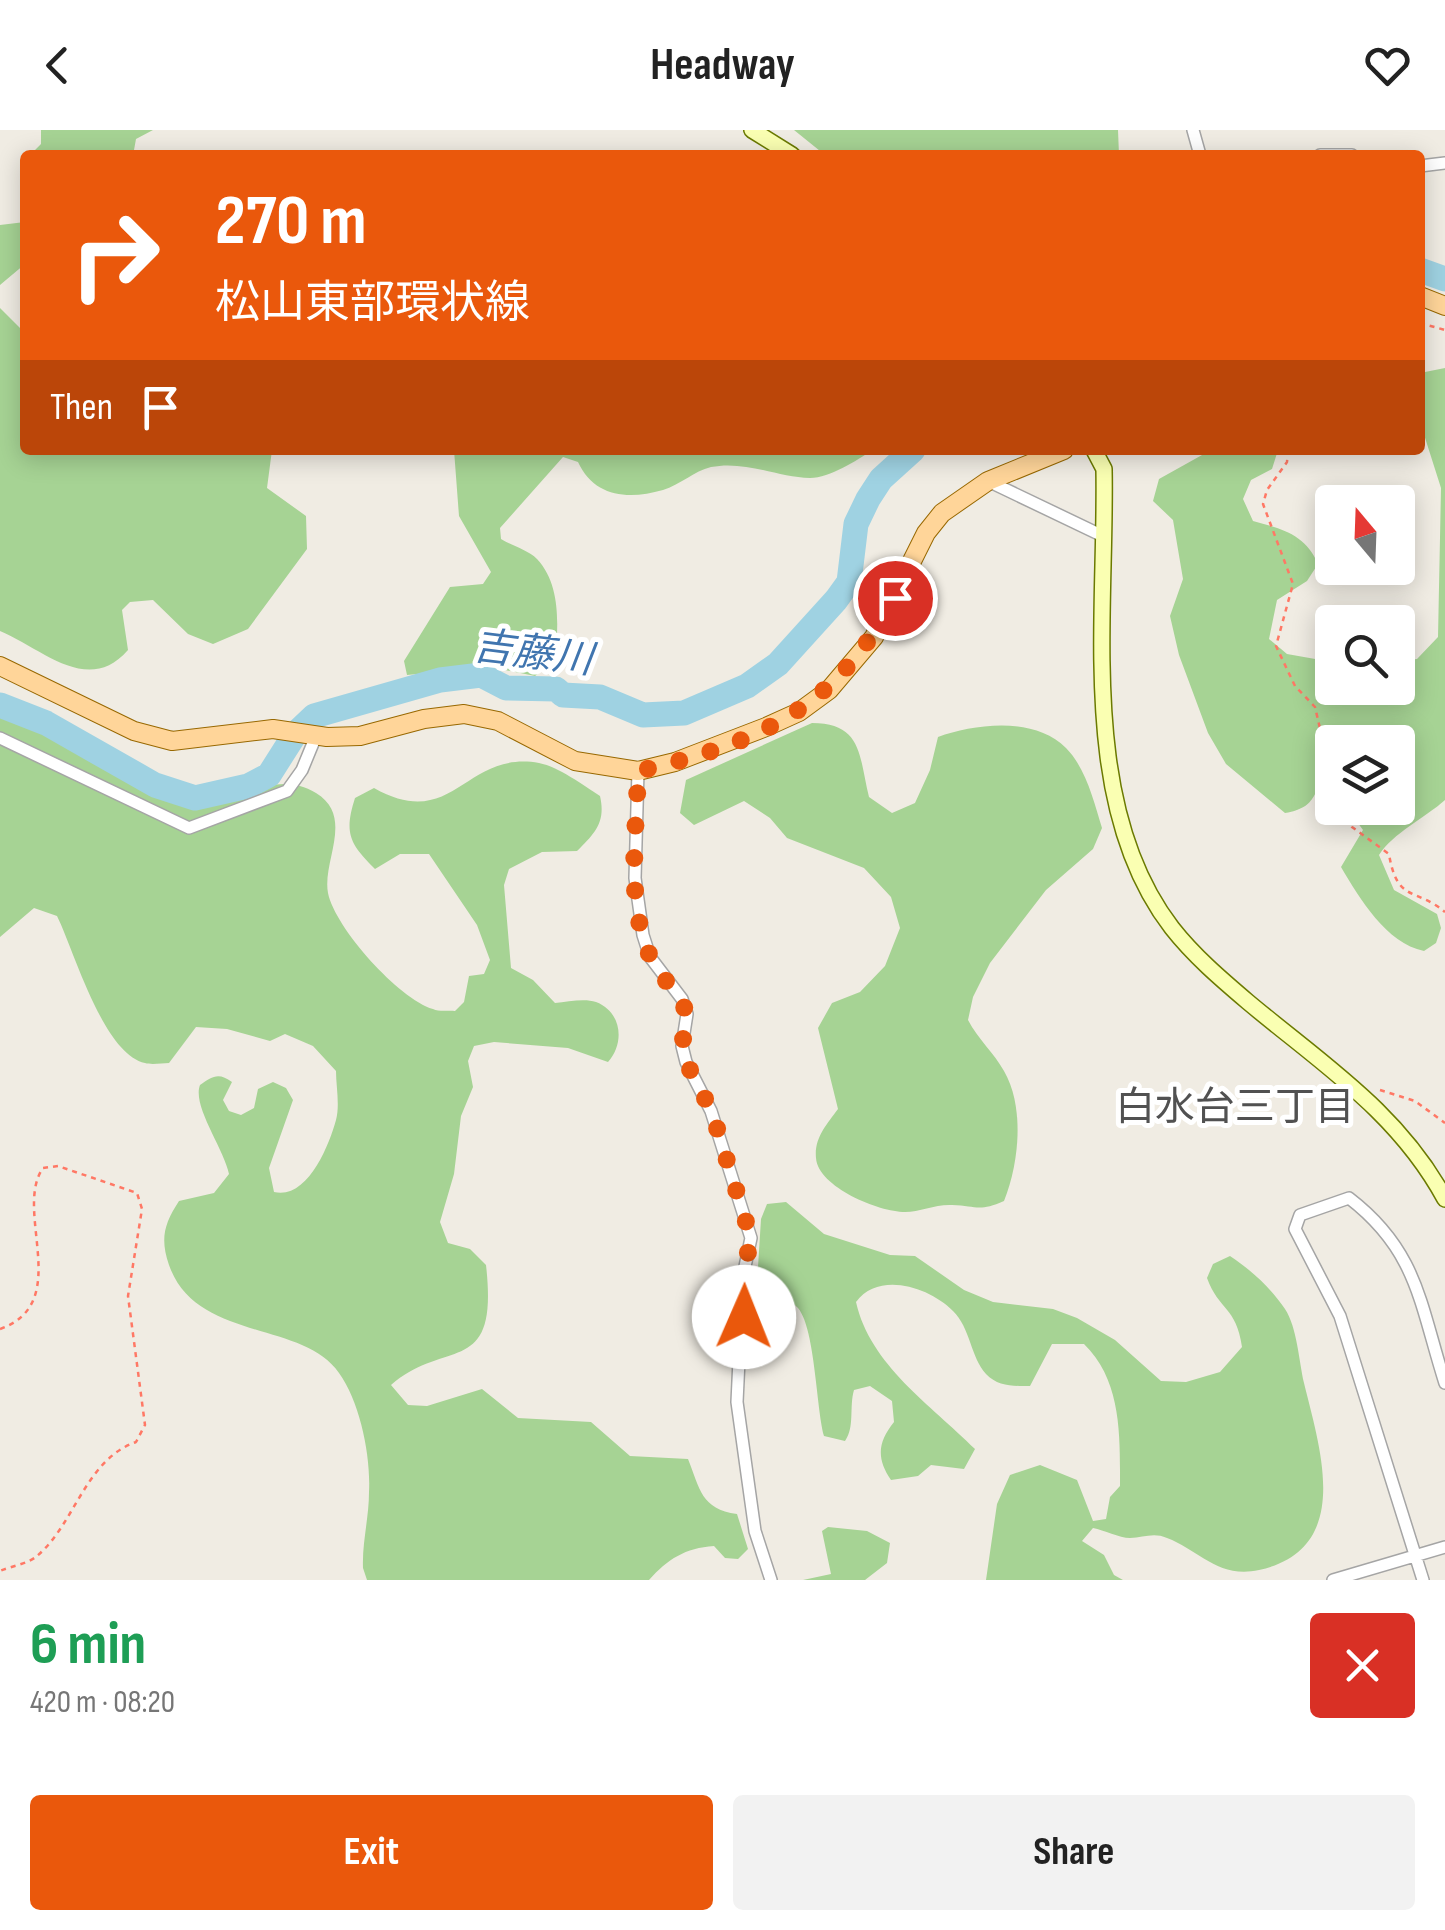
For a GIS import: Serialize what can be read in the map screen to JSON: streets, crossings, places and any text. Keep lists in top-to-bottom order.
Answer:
{
  "districts": ["白水台三丁目"],
  "water": ["吉藤川"],
  "north": "top",
  "page": {
    "header": "Headway",
    "turn": ["270 m", "松山東部環状線"],
    "then": "Then",
    "heading": ["6 min", "420 m · 08:20"],
    "buttons": ["Exit", "Share"]
  }
}
